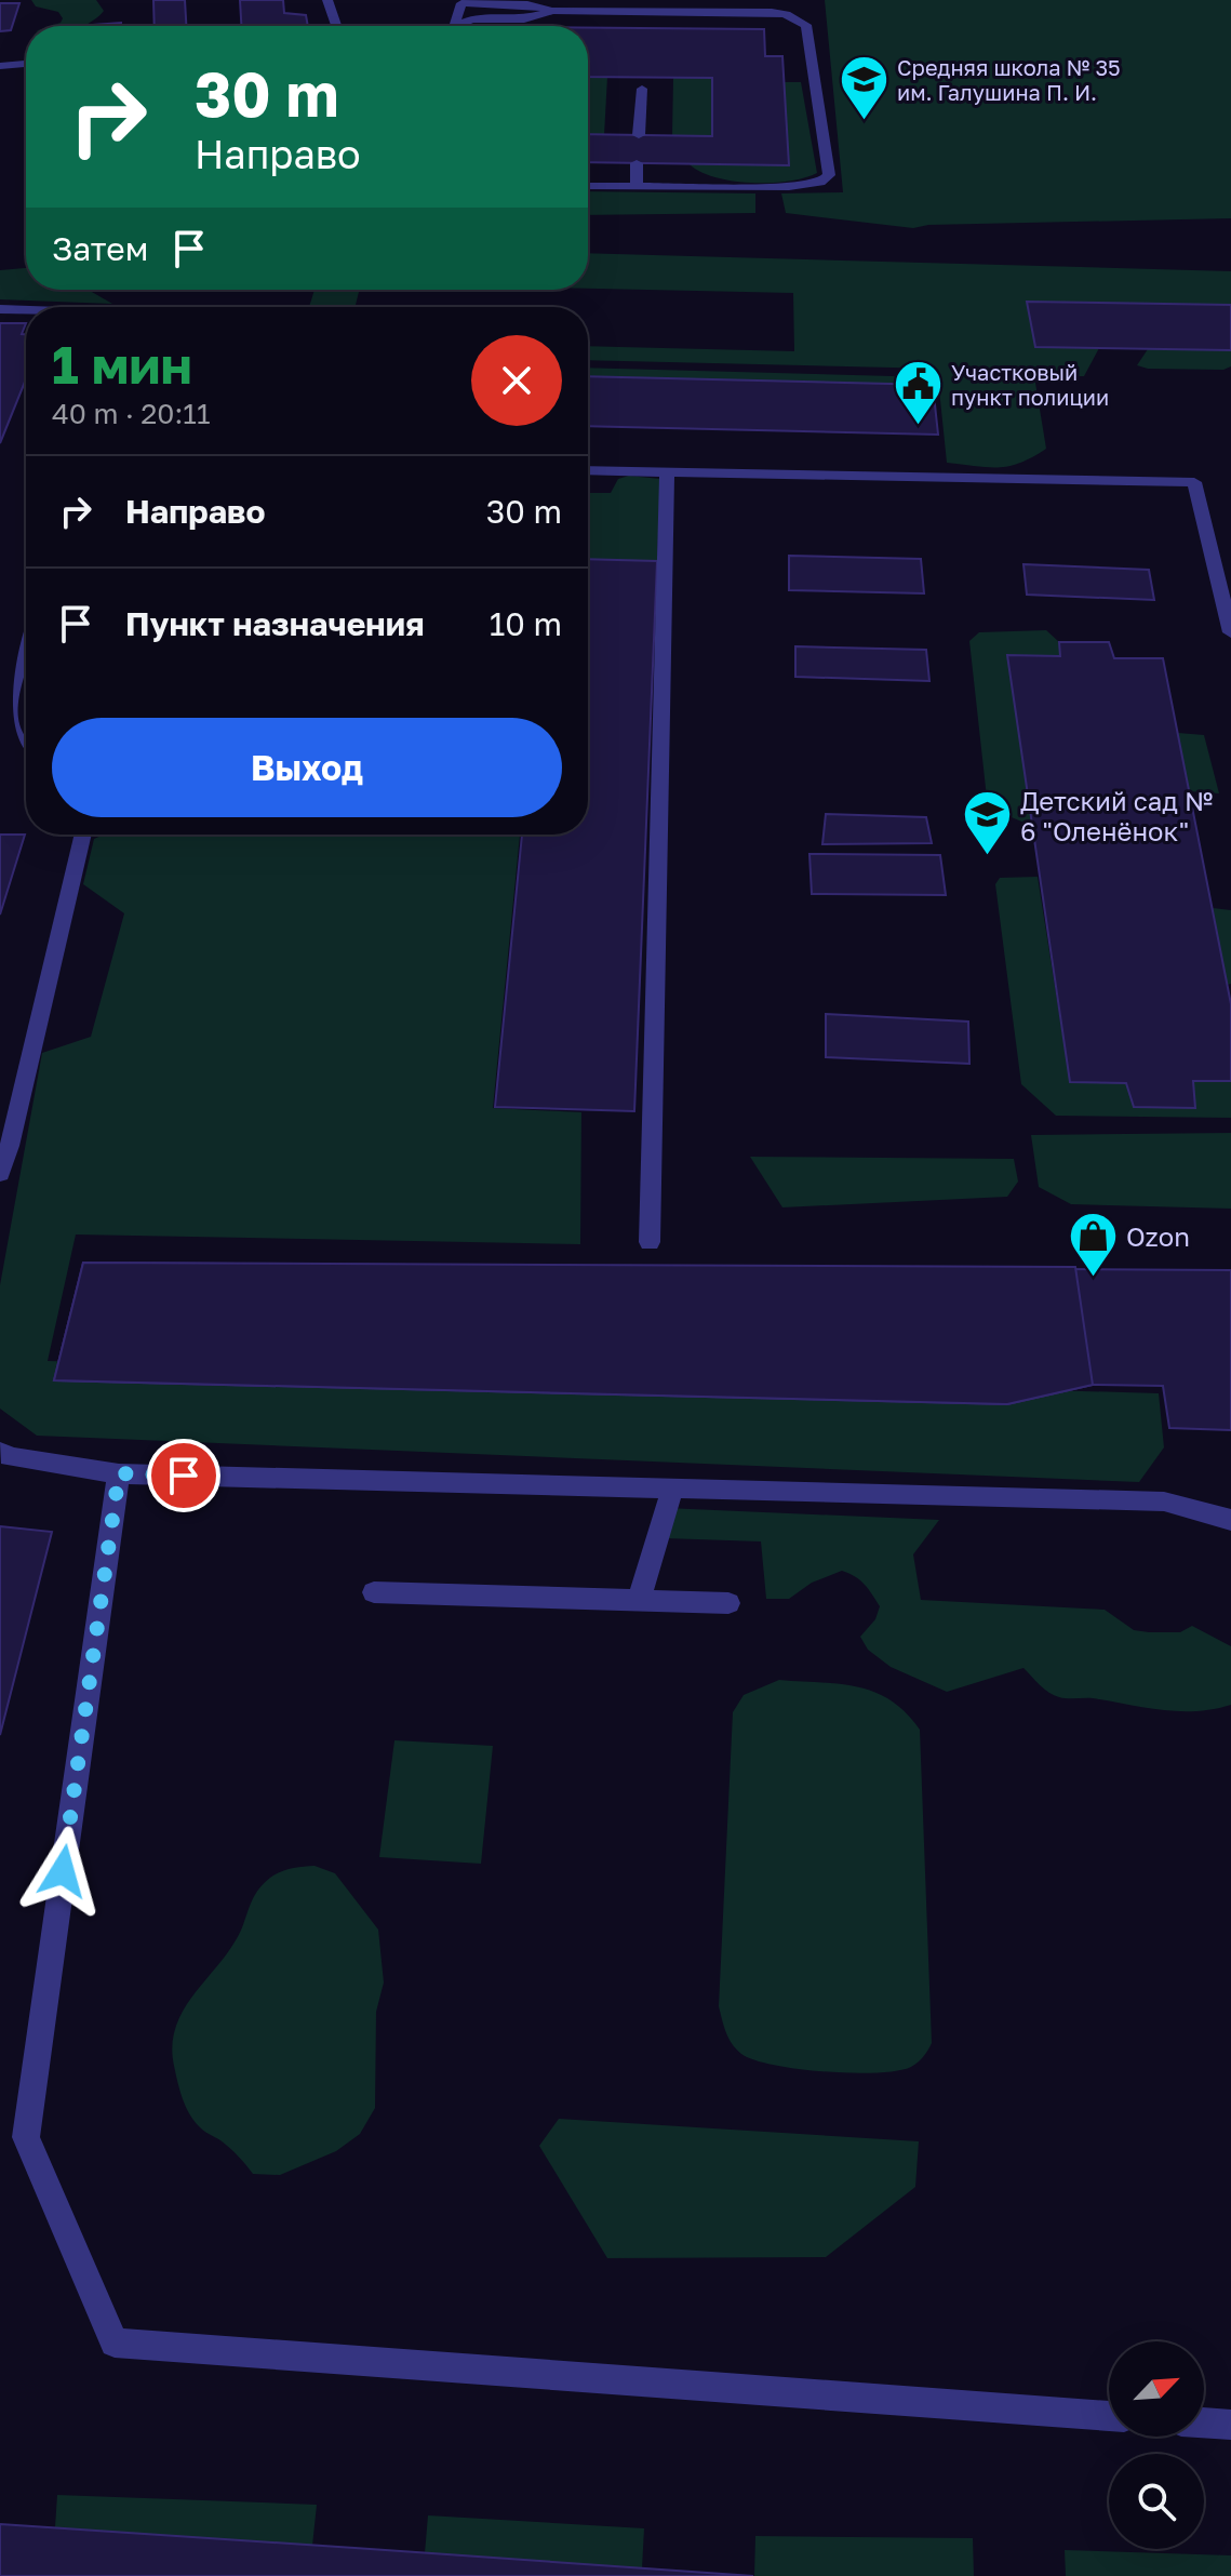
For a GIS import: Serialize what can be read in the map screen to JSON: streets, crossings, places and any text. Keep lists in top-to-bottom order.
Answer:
{
  "places": {
    "school or university": ["Средняя школа № 35 им. Галушина П. И.", "Детский сад № 6 \"Оленёнок\""],
    "public building": ["Участковый пункт полиции"],
    "shop": ["Ozon"]
  },
  "north": "top right",
  "page": {
    "turn": ["30 m", "Направо"],
    "then": "Затем",
    "heading": ["1 мин", "40 m · 20:11"],
    "list": [
      {
        "name": "Направо",
        "value": "30 m"
      },
      {
        "name": "Пункт назначения",
        "value": "10 m"
      }
    ],
    "buttons": "Выход"
  }
}
